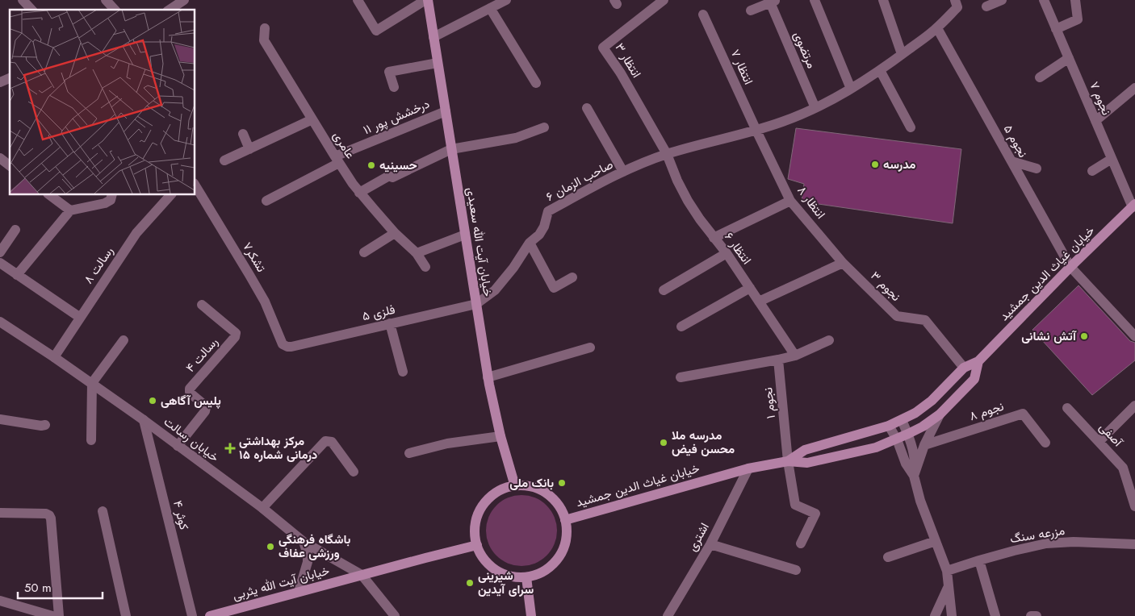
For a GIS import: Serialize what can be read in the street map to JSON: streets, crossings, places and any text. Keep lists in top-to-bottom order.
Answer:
{
  "streets": {
    "main road": ["خیابان آیت الله سعیدی", "خیابان غیاث الدین جمشید", "خیابان آیت الله یثربی"],
    "street": [
      "مرتضوی",
      "انتظار ۳",
      "انتظار ۷",
      "نجوم ۷",
      "درخشش پور ۱۱",
      "نجوم ۵",
      "عامری",
      "صاحب الزمان ۶",
      "انتظار ۸",
      "انتظار ۶",
      "تشکر۷",
      "رسالت ۸",
      "نجوم ۳",
      "فلزی ۵",
      "رسالت ۴",
      "نجوم ۱",
      "نجوم ۸",
      "آصفی",
      "خیابان رسالت",
      "کوثر ۴",
      "مزرعه سنگ",
      "اشتری"
    ]
  },
  "crossings": [
    ["مرتضوی", "صاحب الزمان ۶"],
    ["انتظار ۳", "صاحب الزمان ۶"],
    ["انتظار ۳", "انتظار ۶"],
    ["انتظار ۷", "صاحب الزمان ۶"],
    ["انتظار ۷", "انتظار ۸"],
    ["نجوم ۷", "خیابان غیاث الدین جمشید"],
    ["درخشش پور ۱۱", "عامری"],
    ["درخشش پور ۱۱", "خیابان آیت الله سعیدی"],
    ["نجوم ۵", "صاحب الزمان ۶"],
    ["نجوم ۵", "خیابان غیاث الدین جمشید"],
    ["صاحب الزمان ۶", "انتظار ۸"],
    ["صاحب الزمان ۶", "خیابان آیت الله سعیدی"],
    ["صاحب الزمان ۶", "انتظار ۶"],
    ["صاحب الزمان ۶", "فلزی ۵"],
    ["انتظار ۸", "نجوم ۳"],
    ["خیابان آیت الله سعیدی", "خیابان غیاث الدین جمشید"],
    ["خیابان آیت الله سعیدی", "فلزی ۵"],
    ["خیابان آیت الله سعیدی", "خیابان آیت الله یثربی"],
    ["تشکر۷", "فلزی ۵"],
    ["رسالت ۸", "خیابان رسالت"],
    ["خیابان غیاث الدین جمشید", "نجوم ۳"],
    ["خیابان غیاث الدین جمشید", "نجوم ۱"],
    ["خیابان غیاث الدین جمشید", "اشتری"],
    ["خیابان غیاث الدین جمشید", "خیابان آیت الله یثربی"],
    ["رسالت ۴", "خیابان رسالت"],
    ["خیابان رسالت", "کوثر ۴"],
    ["خیابان رسالت", "خیابان آیت الله یثربی"]
  ],
  "places": {
    "other": [
      "مدرسه",
      "حسینیه",
      "آتش نشانی",
      "پلیس آگاهی",
      "مدرسه ملا محسن فیض",
      "بانک ملی",
      "باشگاه فرهنگی ورزشی عفاف",
      "شیرینی سرای آیدین"
    ],
    "health": ["مرکز بهداشتی درمانی شماره ۱۵"]
  },
  "scale_bar": "50 m"
}
